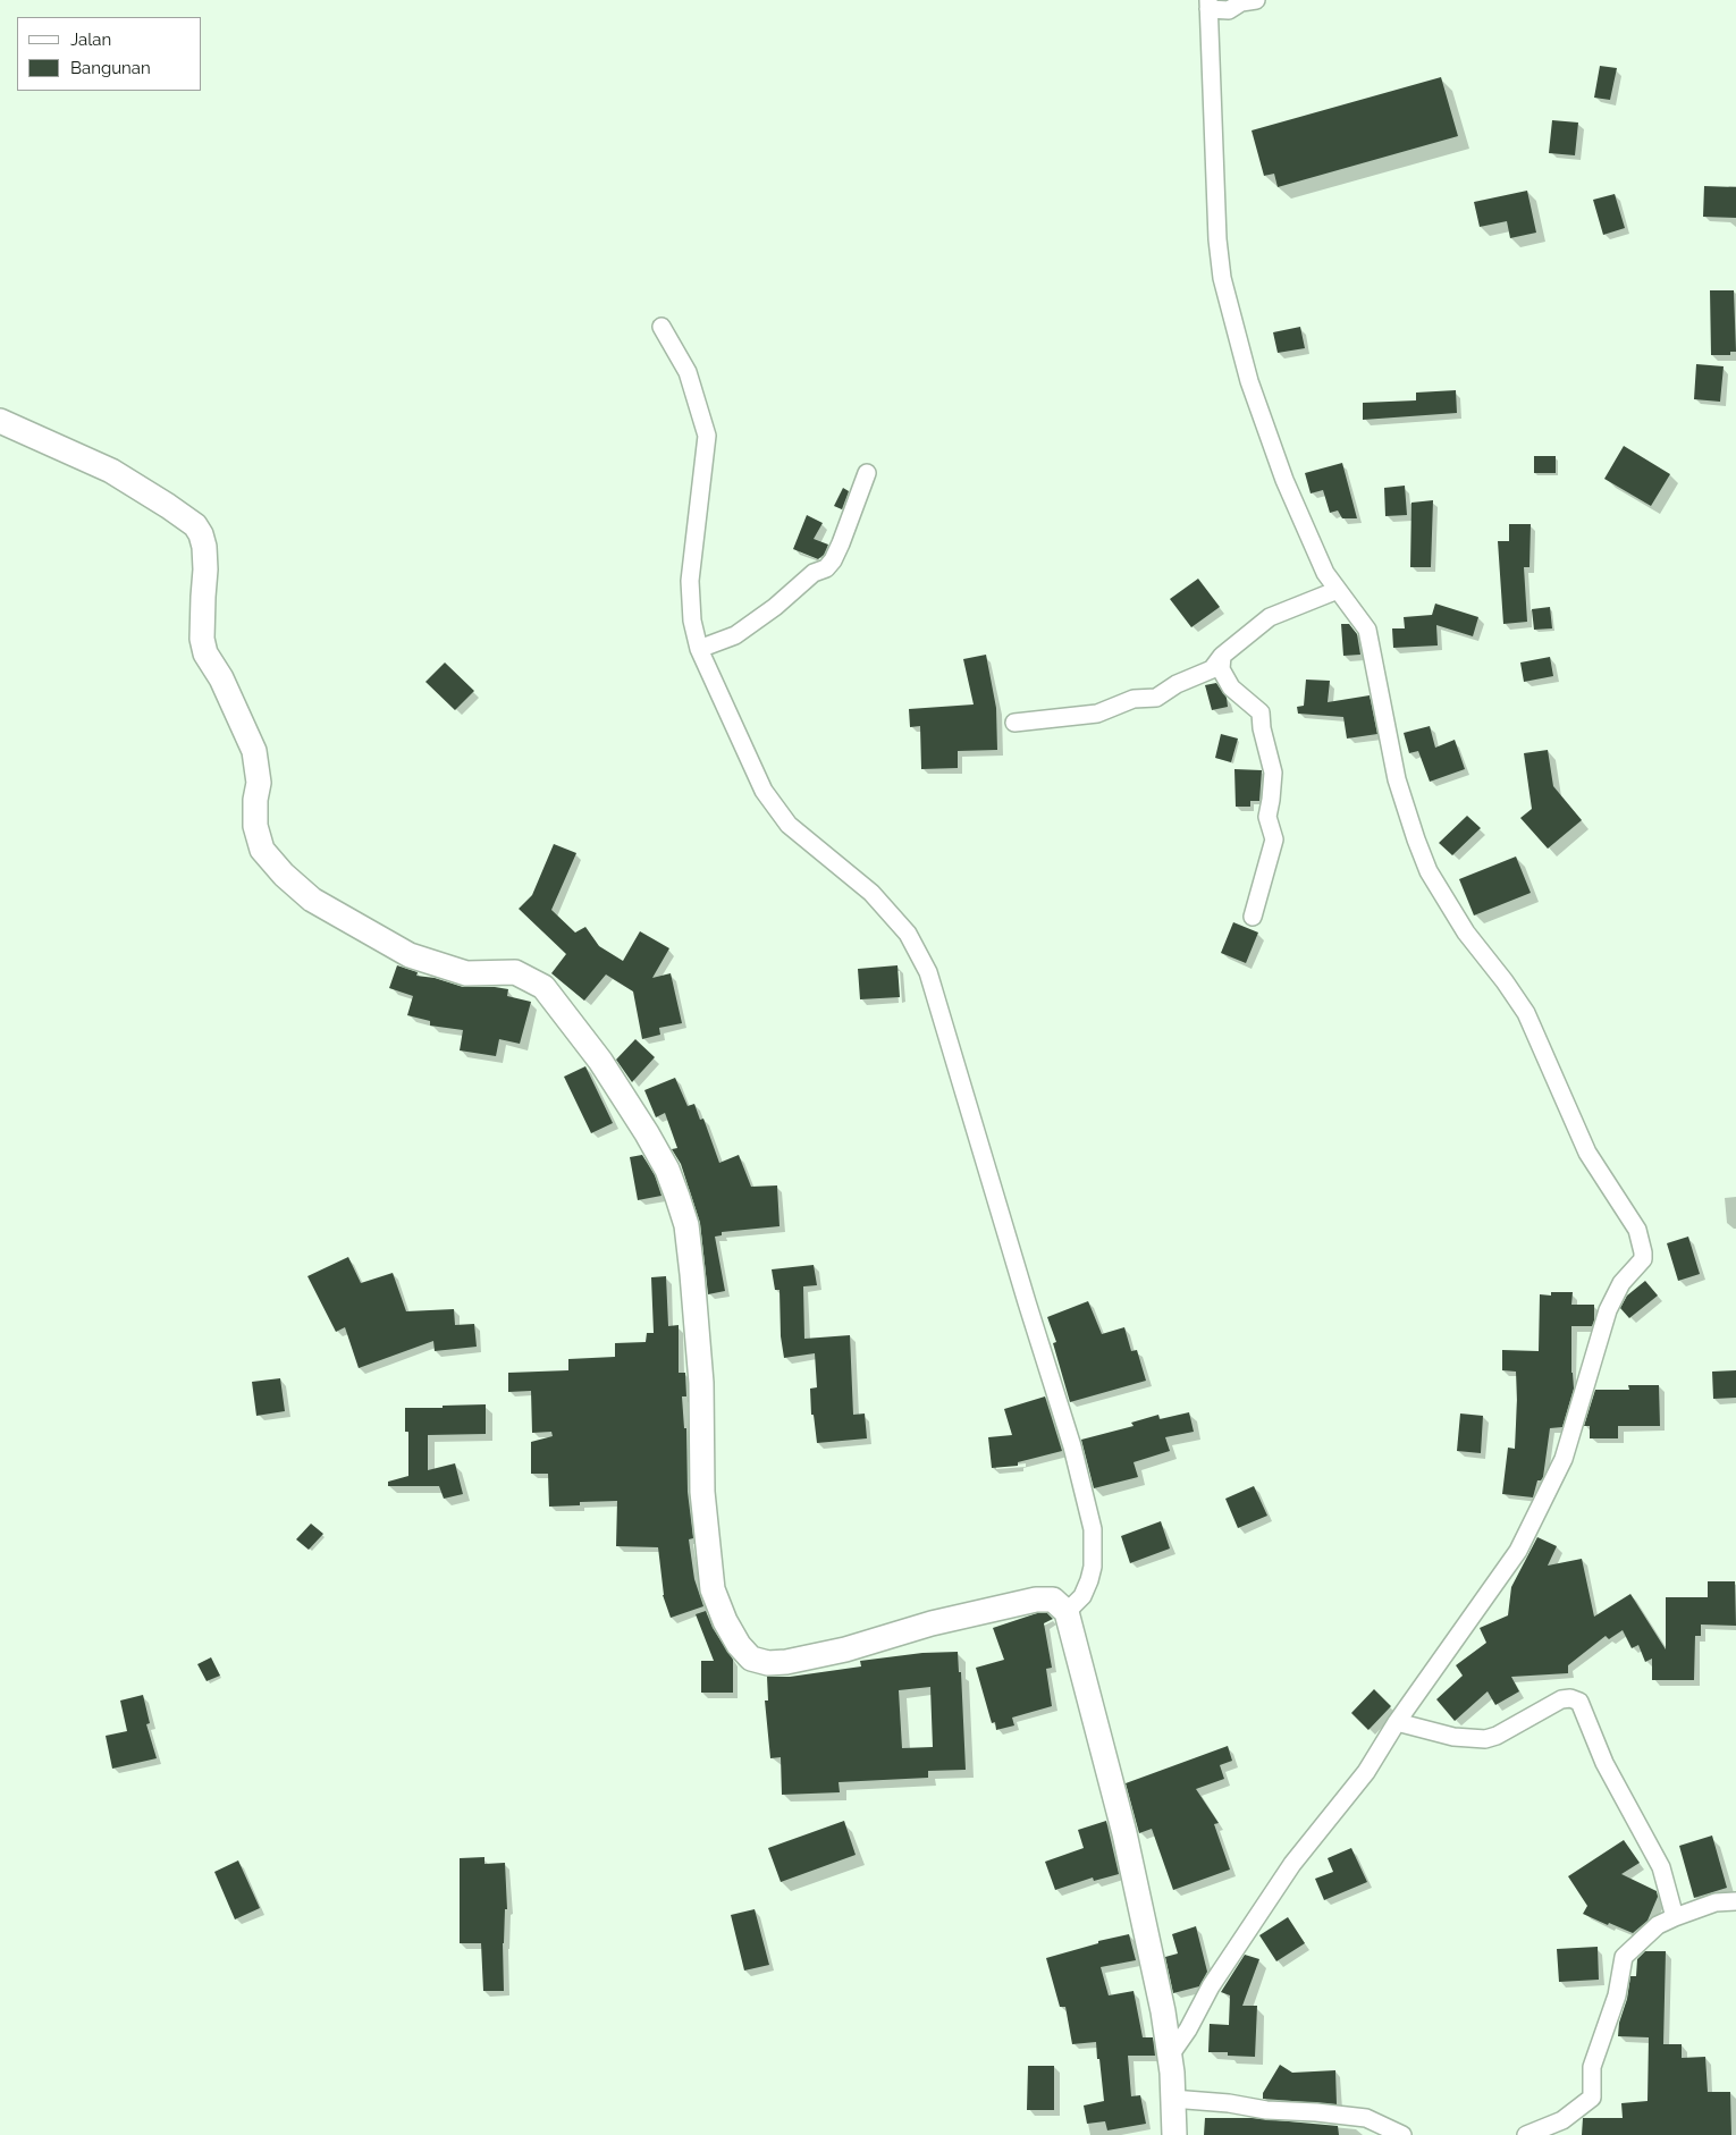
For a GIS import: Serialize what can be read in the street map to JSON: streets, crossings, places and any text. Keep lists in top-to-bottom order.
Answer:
{
  "legend": ["Jalan", "Bangunan"]
}
